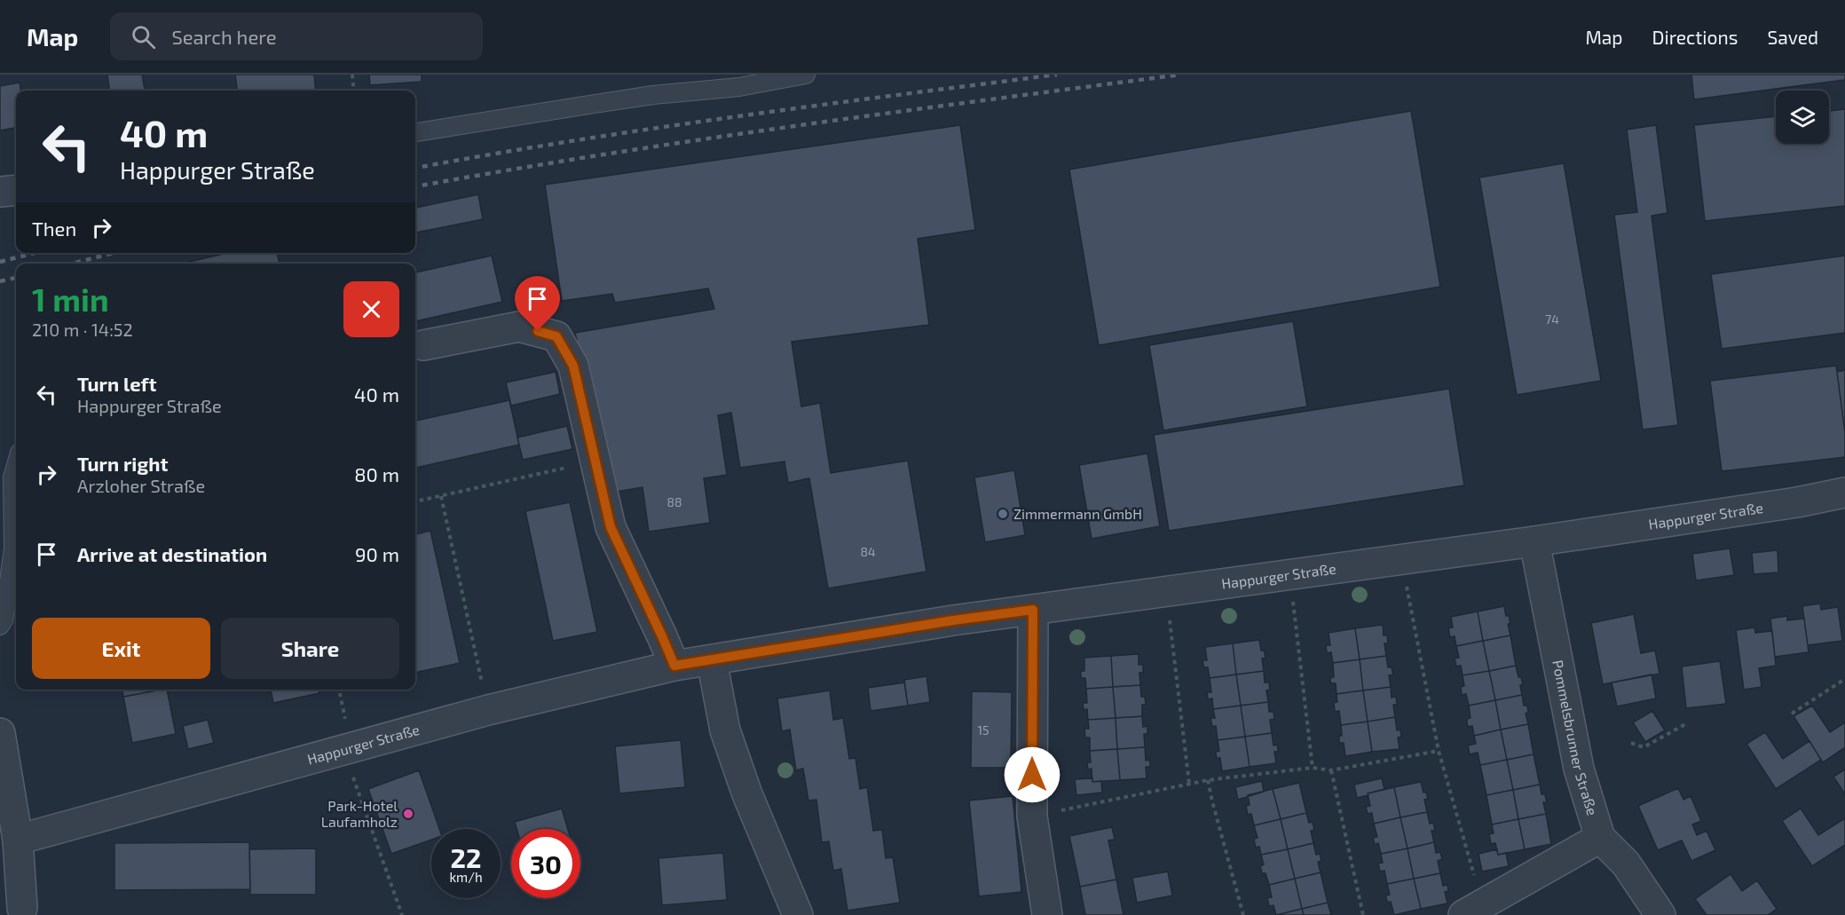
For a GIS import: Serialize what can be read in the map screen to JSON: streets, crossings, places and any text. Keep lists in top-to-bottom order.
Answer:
{
  "streets": {
    "street": ["Happurger Straße", "Pommelsbrunner Straße"]
  },
  "crossings": [
    ["Happurger Straße", "Pommelsbrunner Straße"]
  ],
  "places": ["Zimmermann GmbH", "Park-Hotel Laufamholz"],
  "house_numbers": [
    "74",
    "88",
    "84",
    "15"
  ],
  "page": {
    "header": "Map",
    "search": "Search here",
    "nav": ["Map", "Directions", "Saved"],
    "turn": ["40 m", "Happurger Straße"],
    "then": "Then",
    "heading": ["1 min", "210 m · 14:52"],
    "list": [
      {
        "name": "Turn left",
        "note": "Happurger Straße",
        "value": "40 m"
      },
      {
        "name": "Turn right",
        "note": "Arzloher Straße",
        "value": "80 m"
      },
      {
        "name": "Arrive at destination",
        "value": "90 m"
      }
    ],
    "buttons": ["Exit", "Share"],
    "speed": "22 km/h",
    "limit": "30"
  }
}
